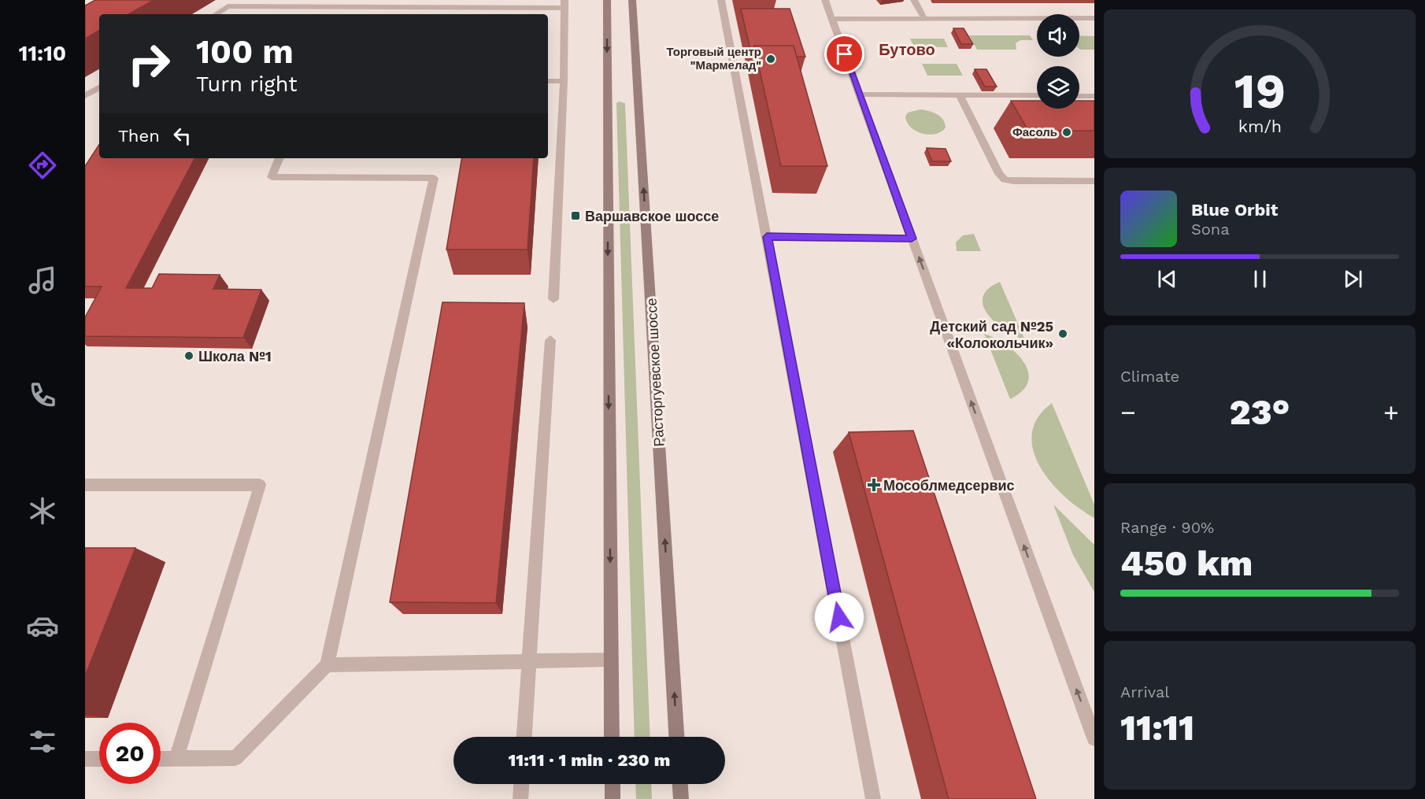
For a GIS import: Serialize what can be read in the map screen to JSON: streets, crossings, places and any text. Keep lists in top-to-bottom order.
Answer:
{
  "streets": {
    "main road": ["Расторгуевское шоссе"]
  },
  "districts": ["Бутово"],
  "places": {
    "other": [
      "Торговый центр \"Мармелад\"",
      "Фасоль",
      "Детский сад №25 «Колокольчик»",
      "Школа №1"
    ],
    "transit": ["Варшавское шоссе"],
    "health": ["Мособлмедсервис"]
  },
  "page": {
    "tabs": "11:10",
    "turn": ["100 m", "Turn right"],
    "then": "Then",
    "song": ["Blue Orbit", "Sona"],
    "tile": [
      "Climate",
      ["Range · 90%", "450 km"],
      ["Arrival", "11:11"]
    ],
    "heat": ["−", "23°", "+"],
    "limit": "20",
    "trip": "11:11 · 1 min · 230 m",
    "gauge": ["19", "km/h"]
  }
}
